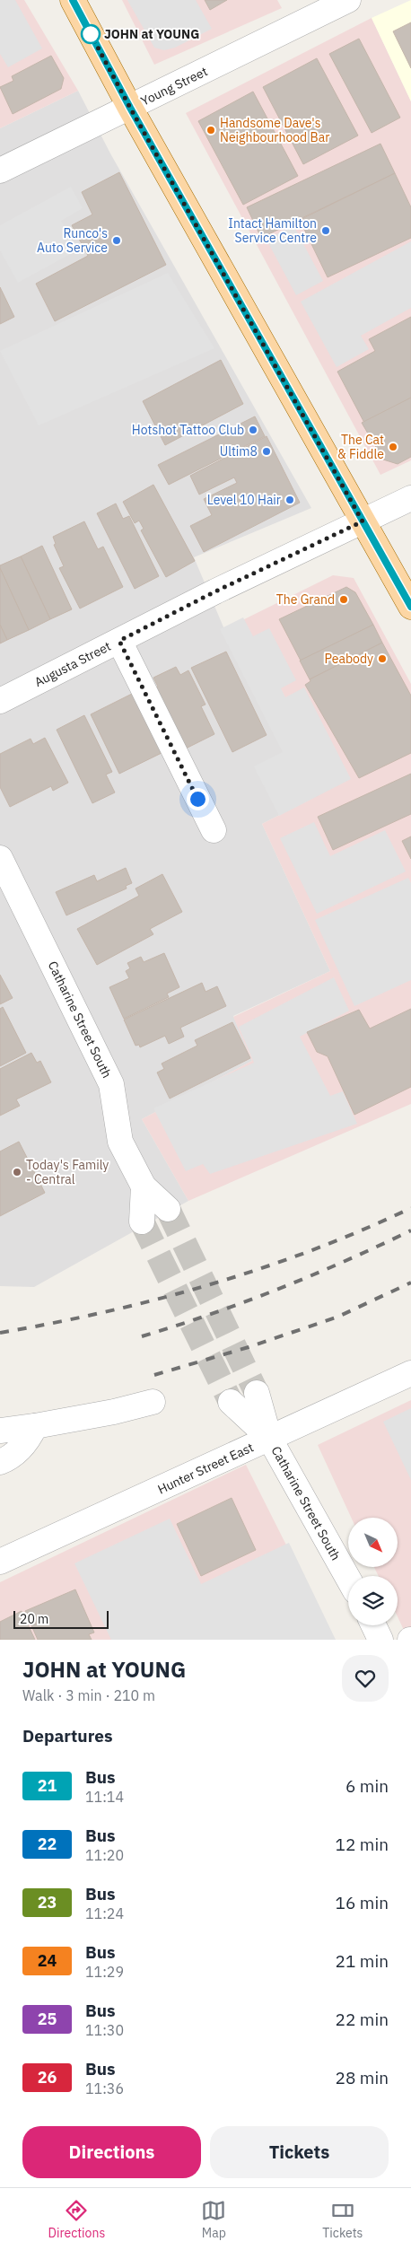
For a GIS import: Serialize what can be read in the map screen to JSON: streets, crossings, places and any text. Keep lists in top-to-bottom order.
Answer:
{
  "streets": {
    "street": [
      "Young Street",
      "Augusta Street",
      "Catharine Street South",
      "Hunter Street East"
    ]
  },
  "crossings": [
    ["Catharine Street South", "Hunter Street East"]
  ],
  "places": [
    "JOHN at YOUNG",
    "Handsome Dave's Neighbourhood Bar",
    "Intact Hamilton Service Centre",
    "Runco's Auto Service",
    "Hotshot Tattoo Club",
    "The Cat & Fiddle",
    "Ultim8",
    "Level 10 Hair",
    "The Grand",
    "Peabody",
    "Today's Family - Central"
  ],
  "lines": ["bus line 21"],
  "scale_bar": "20 m",
  "north": "bottom right",
  "page": {
    "scale": "20 m",
    "heading": [
      ["JOHN at YOUNG", "Walk · 3 min · 210 m"],
      "Departures"
    ],
    "list": [
      {
        "mark": "21",
        "name": "Bus",
        "note": "11:14",
        "value": "6 min"
      },
      {
        "mark": "22",
        "name": "Bus",
        "note": "11:20",
        "value": "12 min"
      },
      {
        "mark": "23",
        "name": "Bus",
        "note": "11:24",
        "value": "16 min"
      },
      {
        "mark": "24",
        "name": "Bus",
        "note": "11:29",
        "value": "21 min"
      },
      {
        "mark": "25",
        "name": "Bus",
        "note": "11:30",
        "value": "22 min"
      },
      {
        "mark": "26",
        "name": "Bus",
        "note": "11:36",
        "value": "28 min"
      }
    ],
    "buttons": ["Directions", "Tickets"],
    "tabs": ["Directions", "Map", "Tickets"]
  }
}
